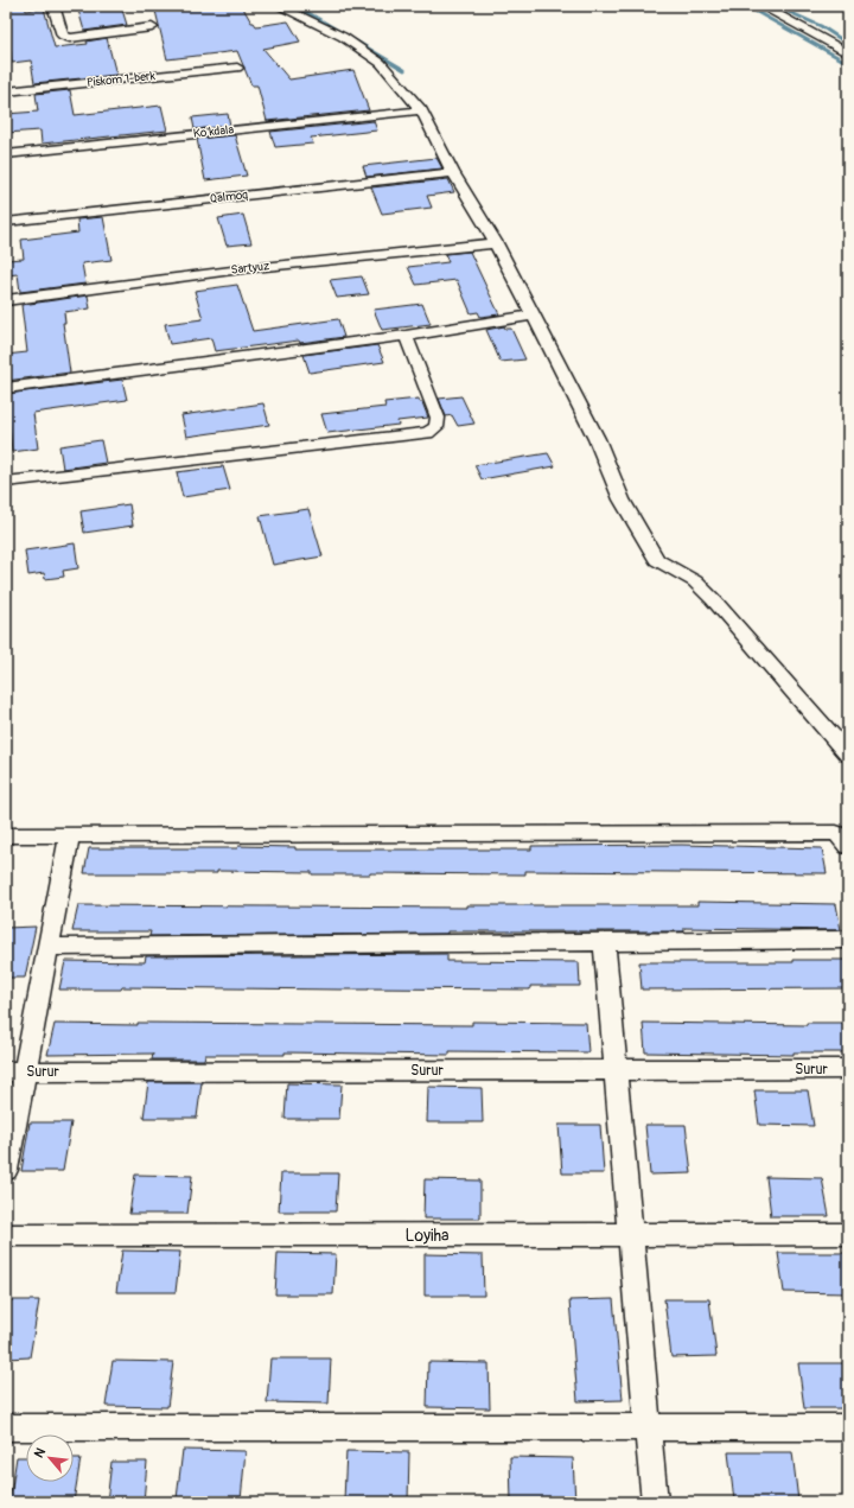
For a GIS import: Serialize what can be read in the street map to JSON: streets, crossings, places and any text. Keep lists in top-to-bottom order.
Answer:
{
  "streets": {
    "street": [
      "Piskom 1-berk",
      "Ko'kdala",
      "Qalmoq",
      "Sartyuz",
      "Surur",
      "Loyiha"
    ]
  },
  "north": "top left"
}
